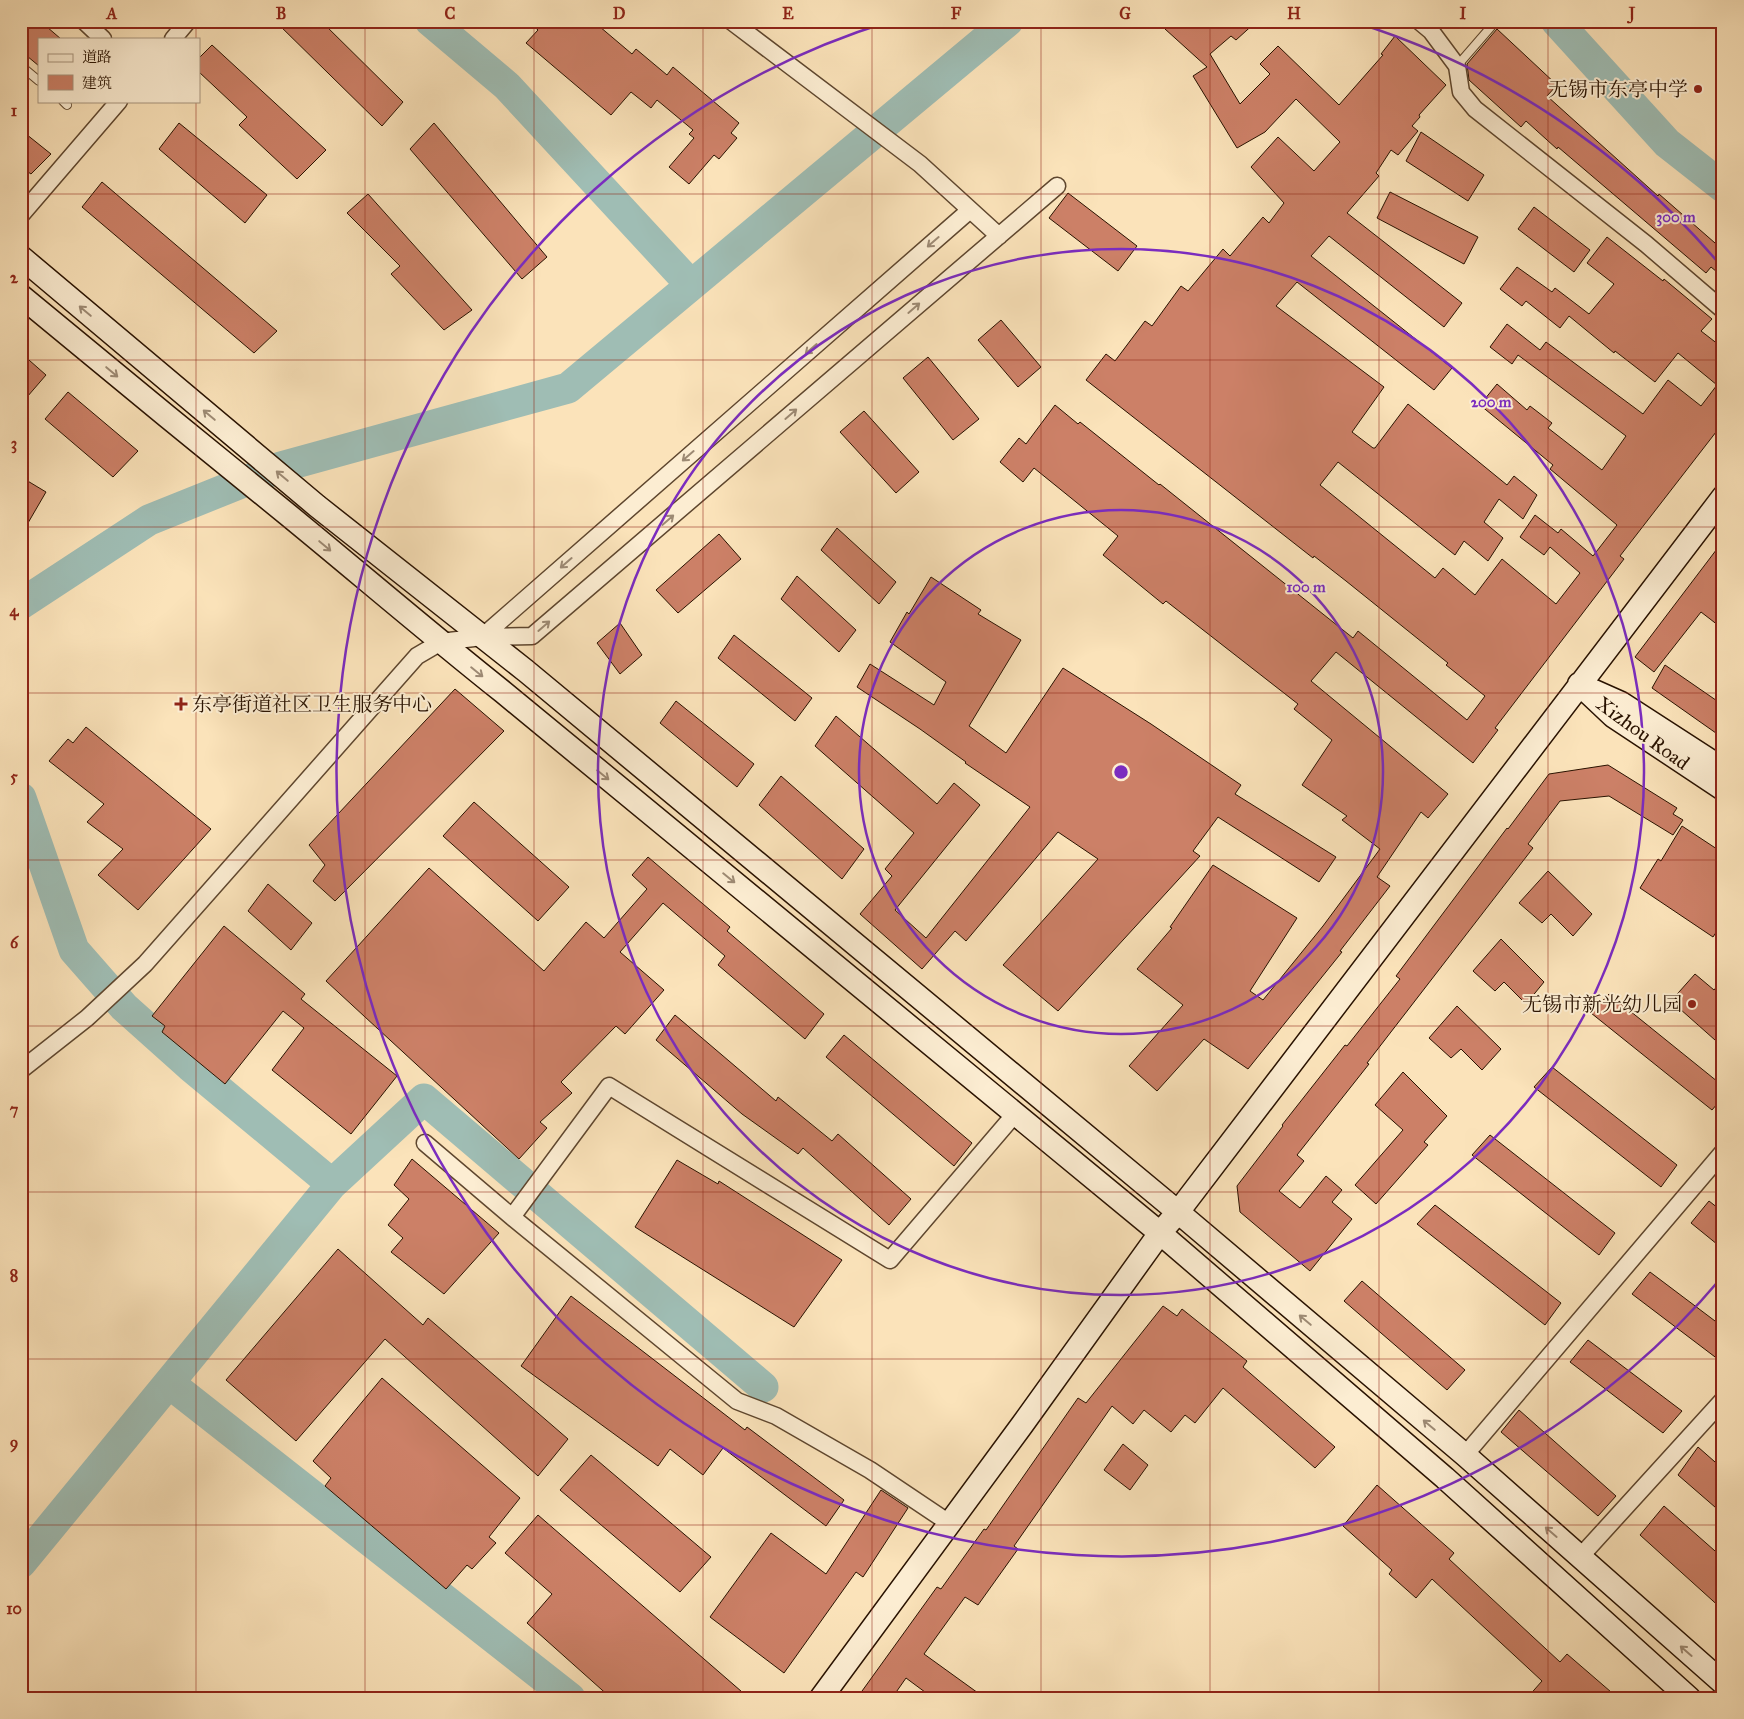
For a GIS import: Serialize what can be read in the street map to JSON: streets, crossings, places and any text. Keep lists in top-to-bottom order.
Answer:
{
  "streets": {
    "main road": ["Xizhou Road"]
  },
  "places": {
    "other": ["无锡市东亭中学", "无锡市新光幼儿园"],
    "health": ["东亭街道社区卫生服务中心"]
  },
  "legend": ["道路", "建筑"],
  "grid": {
    "columns": [
      "A",
      "B",
      "C",
      "D",
      "E",
      "F",
      "G",
      "H",
      "I",
      "J"
    ],
    "rows": [
      "1",
      "2",
      "3",
      "4",
      "5",
      "6",
      "7",
      "8",
      "9",
      "10"
    ]
  },
  "rings": ["300 m", "200 m", "100 m"]
}
